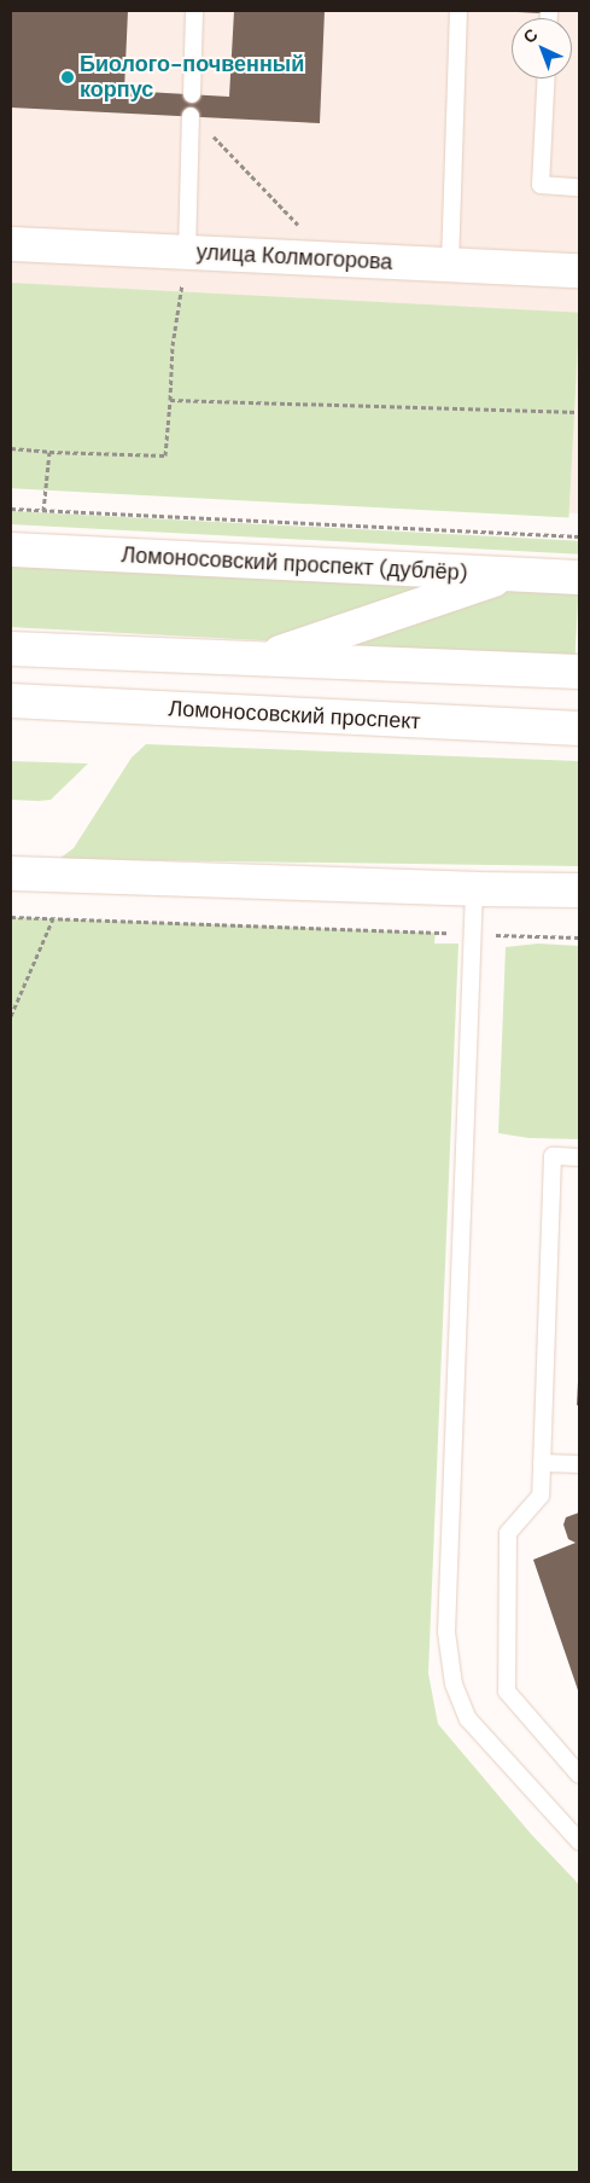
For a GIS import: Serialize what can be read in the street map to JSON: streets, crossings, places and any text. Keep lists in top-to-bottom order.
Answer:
{
  "streets": {
    "street": ["улица Колмогорова", "Ломоносовский проспект (дублёр)", "Ломоносовский проспект"]
  },
  "places": ["Биолого-почвенный корпус"],
  "north": "top left"
}
